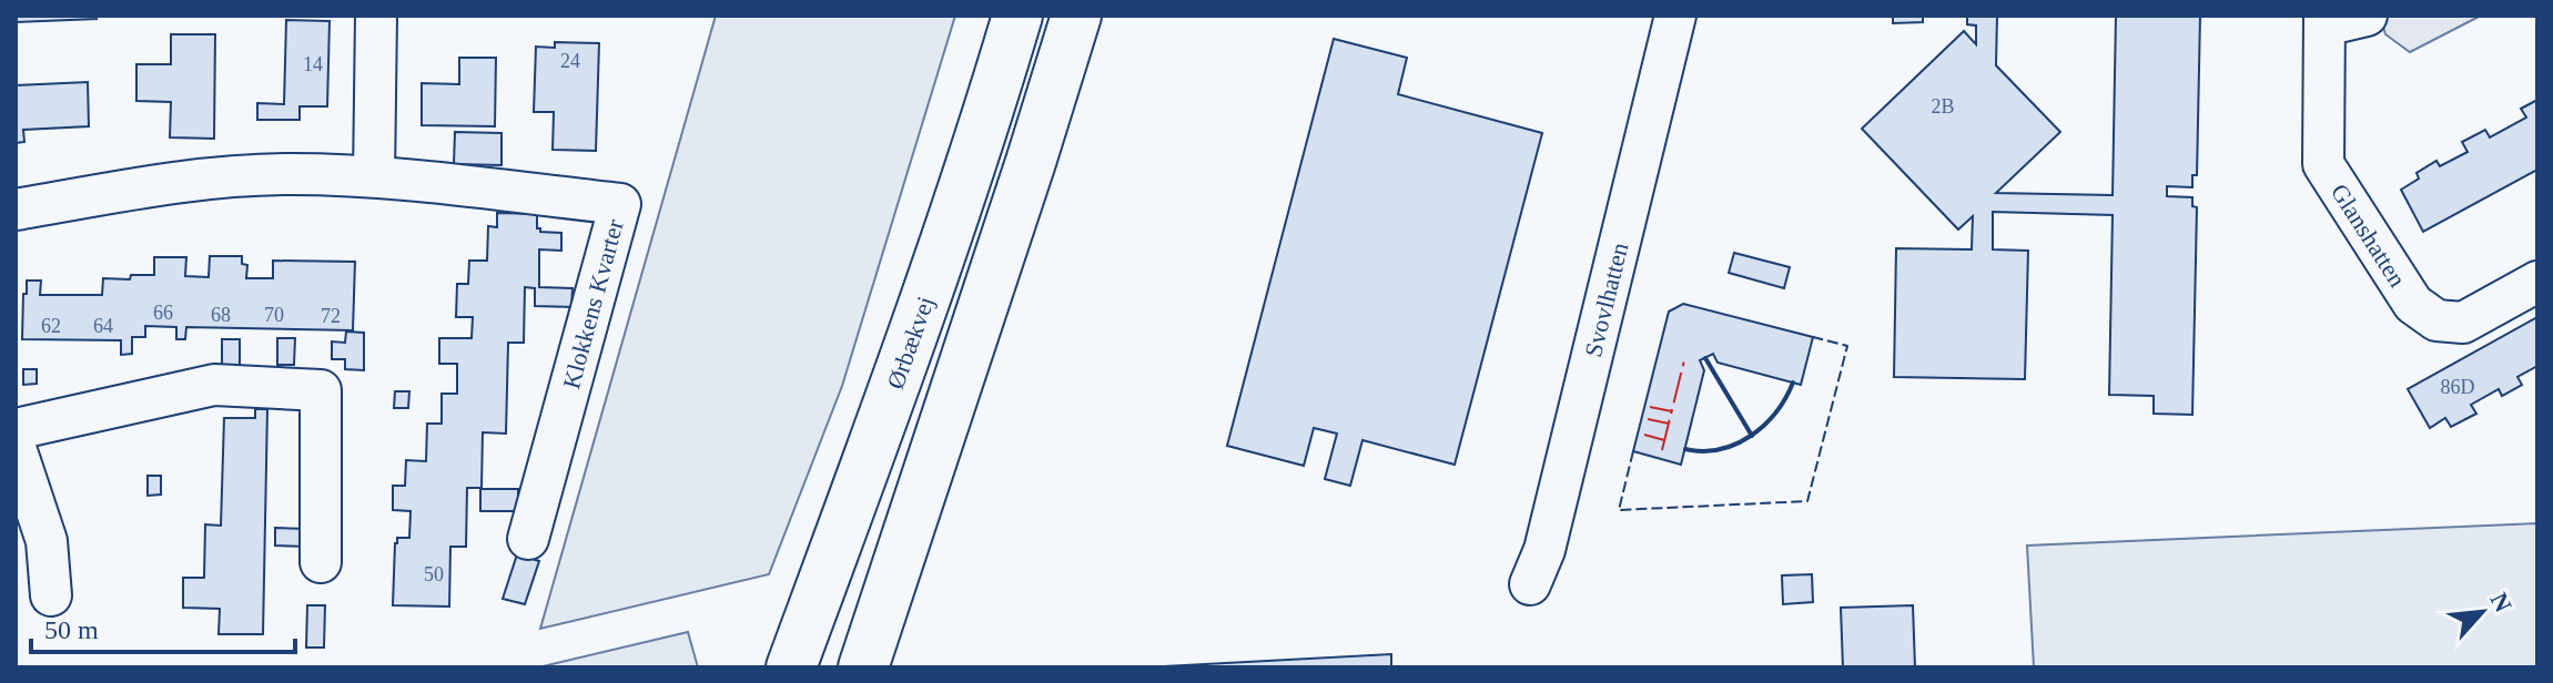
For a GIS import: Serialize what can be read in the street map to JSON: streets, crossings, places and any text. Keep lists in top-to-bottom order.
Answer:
{
  "streets": {
    "main road": ["Ørbækvej"],
    "street": ["Glanshatten", "Svovlhatten", "Klokkens Kvarter"]
  },
  "house_numbers": [
    "24",
    "14",
    "2B",
    "66",
    "68",
    "70",
    "72",
    "62",
    "64",
    "86D",
    "50"
  ],
  "scale_bar": "50 m",
  "north": "top right"
}
